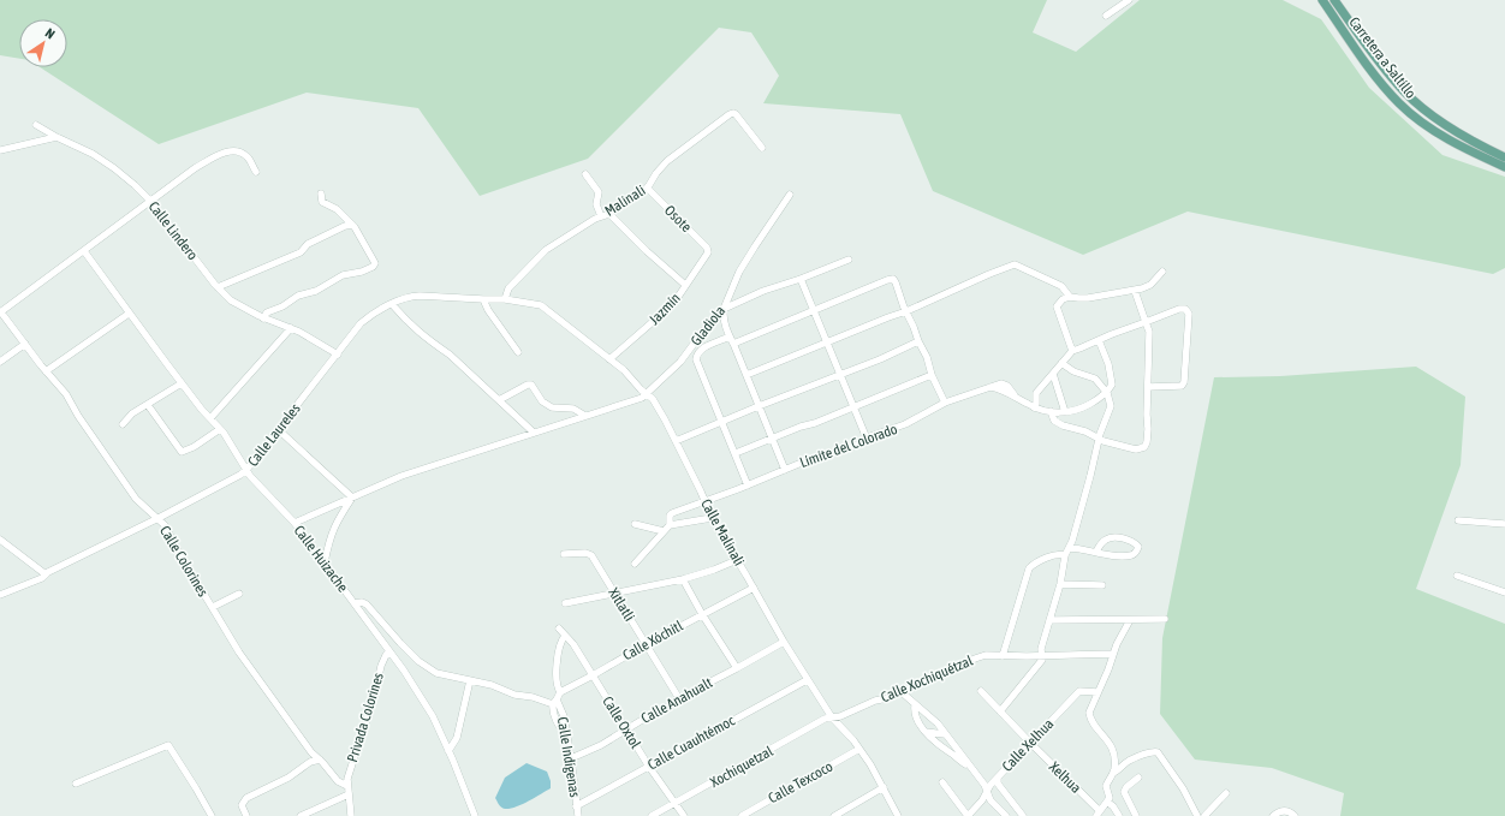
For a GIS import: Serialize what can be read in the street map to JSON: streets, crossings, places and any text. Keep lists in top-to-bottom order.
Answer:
{
  "streets": {
    "main road": ["Carretera a Saltillo"],
    "street": [
      "Malinali",
      "Osote",
      "Calle Lindero",
      "Jazmín",
      "Gladiola",
      "Calle Laureles",
      "Límite del Colorado",
      "Calle Malinali",
      "Calle Huizache",
      "Calle Colorines",
      "Xitlatli",
      "Calle Xóchitl",
      "Calle Xochiquétzal",
      "Calle Anahualt",
      "Privada Colorines",
      "Calle Oxtol",
      "Calle Cuauhtémoc",
      "Calle Xelhua",
      "Calle Indígenas",
      "Xochiquetzal",
      "Xelhua",
      "Calle Texcoco"
    ]
  },
  "crossings": [
    ["Malinali", "Osote"],
    ["Malinali", "Calle Laureles"],
    ["Malinali", "Calle Malinali"],
    ["Osote", "Jazmín"],
    ["Calle Lindero", "Calle Laureles"],
    ["Jazmín", "Calle Malinali"],
    ["Gladiola", "Calle Malinali"],
    ["Calle Laureles", "Calle Malinali"],
    ["Calle Laureles", "Calle Huizache"],
    ["Calle Laureles", "Calle Colorines"],
    ["Límite del Colorado", "Calle Malinali"],
    ["Calle Malinali", "Calle Xóchitl"],
    ["Calle Malinali", "Calle Xochiquétzal"],
    ["Calle Malinali", "Calle Anahualt"],
    ["Calle Malinali", "Calle Cuauhtémoc"],
    ["Calle Malinali", "Xochiquetzal"],
    ["Calle Malinali", "Calle Texcoco"],
    ["Calle Huizache", "Privada Colorines"],
    ["Calle Colorines", "Privada Colorines"],
    ["Xitlatli", "Calle Xóchitl"],
    ["Xitlatli", "Calle Anahualt"],
    ["Calle Xóchitl", "Calle Oxtol"],
    ["Calle Xochiquétzal", "Xochiquetzal"],
    ["Calle Anahualt", "Calle Oxtol"],
    ["Calle Anahualt", "Calle Indígenas"],
    ["Calle Oxtol", "Calle Cuauhtémoc"],
    ["Calle Oxtol", "Xochiquetzal"],
    ["Calle Cuauhtémoc", "Calle Indígenas"],
    ["Calle Xelhua", "Xelhua"]
  ],
  "north": "top right"
}
